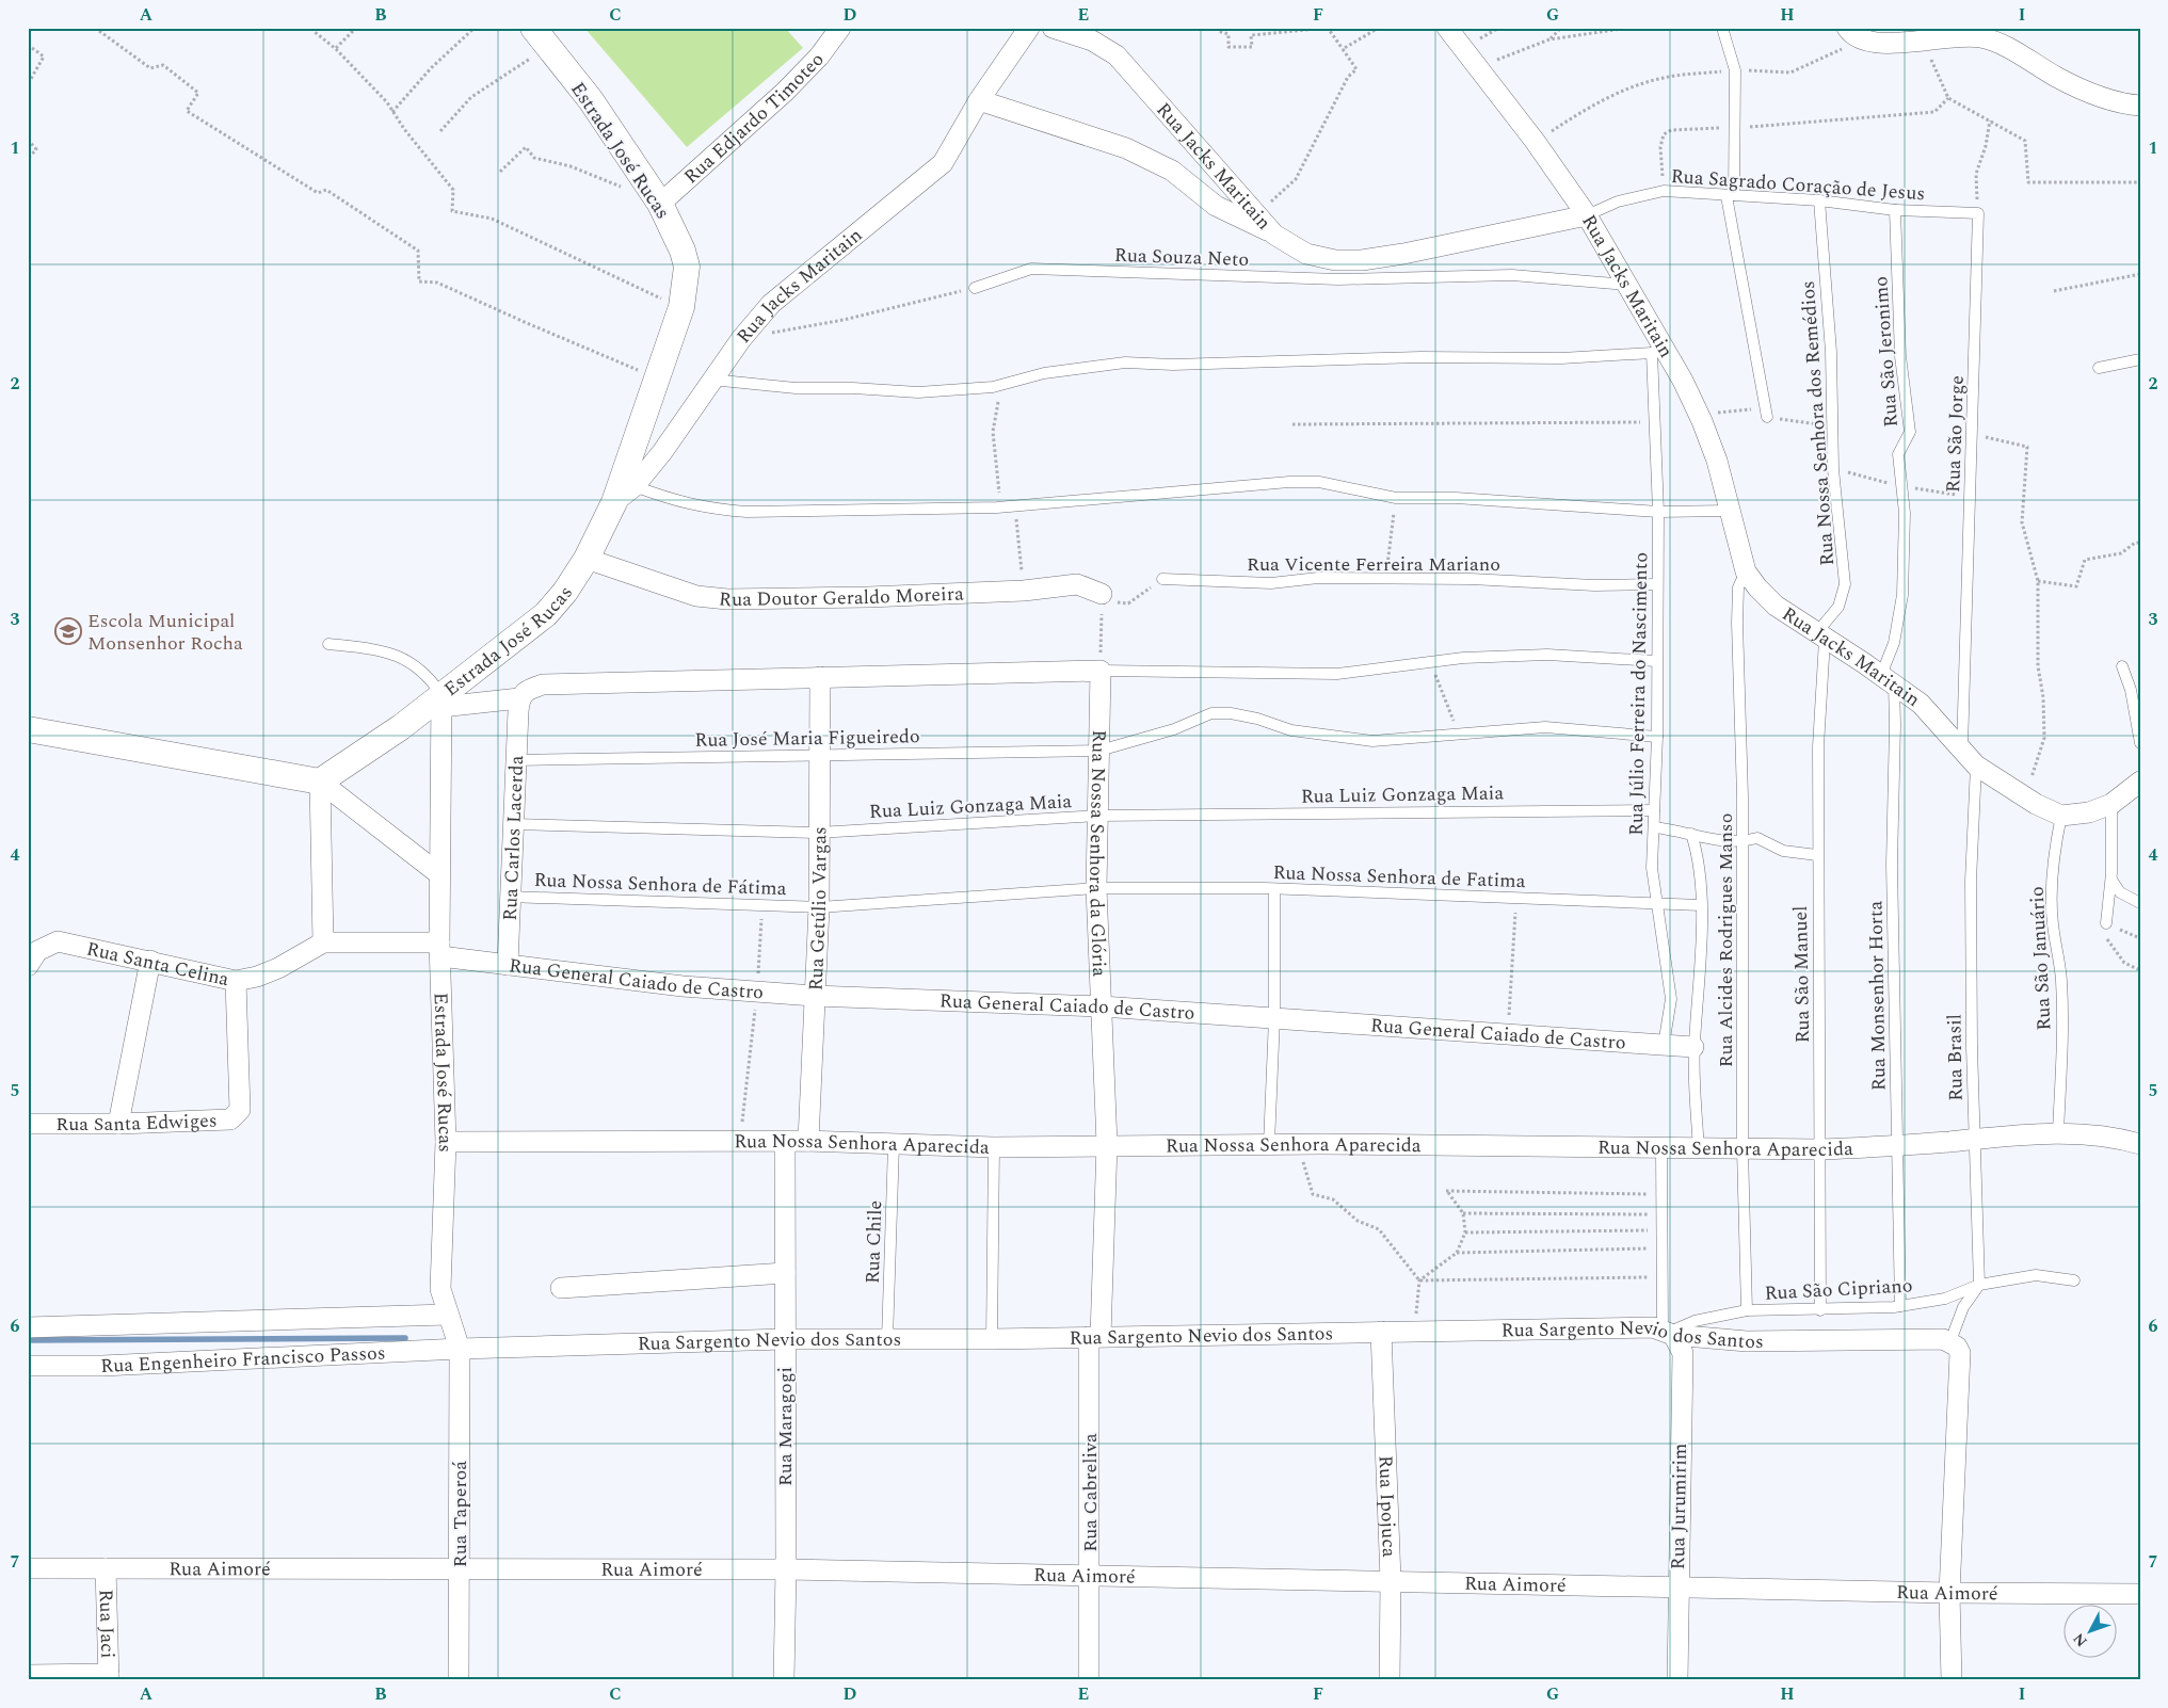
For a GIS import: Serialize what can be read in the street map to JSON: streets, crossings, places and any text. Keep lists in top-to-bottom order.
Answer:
{
  "streets": {
    "street": [
      "Rua Edjardo Timoteo",
      "Estrada José Rucas",
      "Rua Jacks Maritain",
      "Rua Doutor Geraldo Moreira",
      "Rua Carlos Lacerda",
      "Rua Nossa Senhora da Glória",
      "Rua Getúlio Vargas",
      "Rua Santa Celina",
      "Rua General Caiado de Castro",
      "Rua Santa Edwiges",
      "Rua Nossa Senhora Aparecida",
      "Rua Sargento Nevio dos Santos",
      "Rua Engenheiro Francisco Passos",
      "Rua Maragogi",
      "Rua Cabreliva",
      "Rua Ipojuca",
      "Rua Jurumirim",
      "Rua Taperoá",
      "Rua Aimoré",
      "Rua Jaci"
    ],
    "lane": [
      "Rua Sagrado Coração de Jesus",
      "Rua Souza Neto",
      "Rua São Jeronimo",
      "Rua Nossa Senhora dos Remédios",
      "Rua São Jorge",
      "Rua Vicente Ferreira Mariano",
      "Rua Júlio Ferreira do Nascimento",
      "Rua José Maria Figueiredo",
      "Rua Luiz Gonzaga Maia",
      "Rua Nossa Senhora de Fatima",
      "Rua Nossa Senhora de Fátima",
      "Rua Alcides Rodrigues Manso",
      "Rua São Januário",
      "Rua São Manuel",
      "Rua Monsenhor Horta",
      "Rua Brasil",
      "Rua Chile",
      "Rua São Cipriano"
    ]
  },
  "crossings": [
    ["Rua Edjardo Timoteo", "Estrada José Rucas"],
    ["Estrada José Rucas", "Rua Jacks Maritain"],
    ["Estrada José Rucas", "Rua Doutor Geraldo Moreira"],
    ["Estrada José Rucas", "Rua Santa Celina"],
    ["Estrada José Rucas", "Rua General Caiado de Castro"],
    ["Estrada José Rucas", "Rua Nossa Senhora Aparecida"],
    ["Estrada José Rucas", "Rua Sargento Nevio dos Santos"],
    ["Estrada José Rucas", "Rua Engenheiro Francisco Passos"],
    ["Estrada José Rucas", "Rua Taperoá"],
    ["Rua Jacks Maritain", "Rua Sagrado Coração de Jesus"],
    ["Rua Jacks Maritain", "Rua Souza Neto"],
    ["Rua Jacks Maritain", "Rua São Jeronimo"],
    ["Rua Jacks Maritain", "Rua Nossa Senhora dos Remédios"],
    ["Rua Jacks Maritain", "Rua São Jorge"],
    ["Rua Jacks Maritain", "Rua Júlio Ferreira do Nascimento"],
    ["Rua Jacks Maritain", "Rua Alcides Rodrigues Manso"],
    ["Rua Jacks Maritain", "Rua São Januário"],
    ["Rua Jacks Maritain", "Rua São Manuel"],
    ["Rua Jacks Maritain", "Rua Monsenhor Horta"],
    ["Rua Jacks Maritain", "Rua Brasil"],
    ["Rua Sagrado Coração de Jesus", "Rua São Jeronimo"],
    ["Rua Sagrado Coração de Jesus", "Rua Nossa Senhora dos Remédios"],
    ["Rua Sagrado Coração de Jesus", "Rua São Jorge"],
    ["Rua São Jeronimo", "Rua Monsenhor Horta"],
    ["Rua Nossa Senhora dos Remédios", "Rua São Manuel"],
    ["Rua Vicente Ferreira Mariano", "Rua Júlio Ferreira do Nascimento"],
    ["Rua Júlio Ferreira do Nascimento", "Rua José Maria Figueiredo"],
    ["Rua Júlio Ferreira do Nascimento", "Rua Luiz Gonzaga Maia"],
    ["Rua Júlio Ferreira do Nascimento", "Rua Nossa Senhora de Fatima"],
    ["Rua Júlio Ferreira do Nascimento", "Rua General Caiado de Castro"],
    ["Rua José Maria Figueiredo", "Rua Carlos Lacerda"],
    ["Rua José Maria Figueiredo", "Rua Nossa Senhora da Glória"],
    ["Rua José Maria Figueiredo", "Rua Getúlio Vargas"],
    ["Rua Luiz Gonzaga Maia", "Rua Carlos Lacerda"],
    ["Rua Luiz Gonzaga Maia", "Rua Nossa Senhora da Glória"],
    ["Rua Luiz Gonzaga Maia", "Rua Getúlio Vargas"],
    ["Rua Carlos Lacerda", "Rua Nossa Senhora de Fátima"],
    ["Rua Carlos Lacerda", "Rua General Caiado de Castro"],
    ["Rua Nossa Senhora da Glória", "Rua Nossa Senhora de Fatima"],
    ["Rua Nossa Senhora da Glória", "Rua Nossa Senhora de Fátima"],
    ["Rua Nossa Senhora da Glória", "Rua General Caiado de Castro"],
    ["Rua Nossa Senhora da Glória", "Rua Nossa Senhora Aparecida"],
    ["Rua Nossa Senhora da Glória", "Rua Sargento Nevio dos Santos"],
    ["Rua Nossa Senhora da Glória", "Rua Cabreliva"],
    ["Rua Nossa Senhora de Fatima", "Rua Nossa Senhora de Fátima"],
    ["Rua Nossa Senhora de Fátima", "Rua Getúlio Vargas"],
    ["Rua Getúlio Vargas", "Rua General Caiado de Castro"],
    ["Rua Getúlio Vargas", "Rua Nossa Senhora Aparecida"],
    ["Rua Alcides Rodrigues Manso", "Rua Nossa Senhora Aparecida"],
    ["Rua Alcides Rodrigues Manso", "Rua São Cipriano"],
    ["Rua São Januário", "Rua Nossa Senhora Aparecida"],
    ["Rua Santa Celina", "Rua General Caiado de Castro"],
    ["Rua Santa Celina", "Rua Santa Edwiges"],
    ["Rua São Manuel", "Rua Nossa Senhora Aparecida"],
    ["Rua São Manuel", "Rua São Cipriano"],
    ["Rua Monsenhor Horta", "Rua Nossa Senhora Aparecida"],
    ["Rua Monsenhor Horta", "Rua São Cipriano"],
    ["Rua Brasil", "Rua Nossa Senhora Aparecida"],
    ["Rua Brasil", "Rua São Cipriano"],
    ["Rua Nossa Senhora Aparecida", "Rua Chile"],
    ["Rua Nossa Senhora Aparecida", "Rua Maragogi"],
    ["Rua Chile", "Rua Sargento Nevio dos Santos"],
    ["Rua São Cipriano", "Rua Sargento Nevio dos Santos"],
    ["Rua São Cipriano", "Rua Jurumirim"],
    ["Rua Sargento Nevio dos Santos", "Rua Engenheiro Francisco Passos"],
    ["Rua Sargento Nevio dos Santos", "Rua Maragogi"],
    ["Rua Sargento Nevio dos Santos", "Rua Cabreliva"],
    ["Rua Sargento Nevio dos Santos", "Rua Ipojuca"],
    ["Rua Sargento Nevio dos Santos", "Rua Jurumirim"],
    ["Rua Sargento Nevio dos Santos", "Rua Taperoá"],
    ["Rua Engenheiro Francisco Passos", "Rua Taperoá"],
    ["Rua Maragogi", "Rua Aimoré"],
    ["Rua Cabreliva", "Rua Aimoré"],
    ["Rua Ipojuca", "Rua Aimoré"],
    ["Rua Jurumirim", "Rua Aimoré"],
    ["Rua Taperoá", "Rua Aimoré"],
    ["Rua Aimoré", "Rua Jaci"]
  ],
  "places": {
    "school or university": ["Escola Municipal Monsenhor Rocha"]
  },
  "north": "bottom left",
  "grid": {
    "columns": [
      "A",
      "B",
      "C",
      "D",
      "E",
      "F",
      "G",
      "H",
      "I"
    ],
    "rows": [
      "1",
      "2",
      "3",
      "4",
      "5",
      "6",
      "7"
    ]
  }
}
